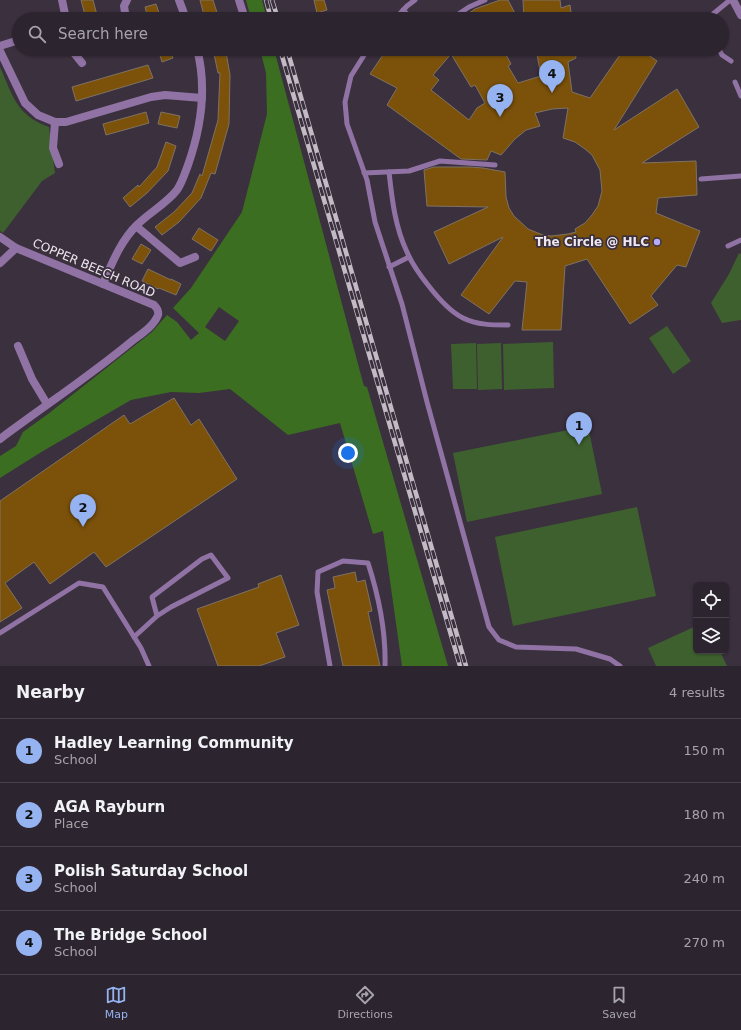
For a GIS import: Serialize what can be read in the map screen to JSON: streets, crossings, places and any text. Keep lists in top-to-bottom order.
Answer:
{
  "streets": {
    "street": ["COPPER BEECH ROAD"]
  },
  "places": ["The Circle @ HLC"],
  "page": {
    "search": "Search here",
    "pins": [
      "4",
      "3",
      "1",
      "2"
    ],
    "heading": ["Nearby", "4 results"],
    "list": [
      {
        "mark": "1",
        "name": "Hadley Learning Community",
        "note": "School",
        "value": "150 m"
      },
      {
        "mark": "2",
        "name": "AGA Rayburn",
        "note": "Place",
        "value": "180 m"
      },
      {
        "mark": "3",
        "name": "Polish Saturday School",
        "note": "School",
        "value": "240 m"
      },
      {
        "mark": "4",
        "name": "The Bridge School",
        "note": "School",
        "value": "270 m"
      }
    ],
    "nav": ["Map", "Directions", "Saved"]
  }
}
